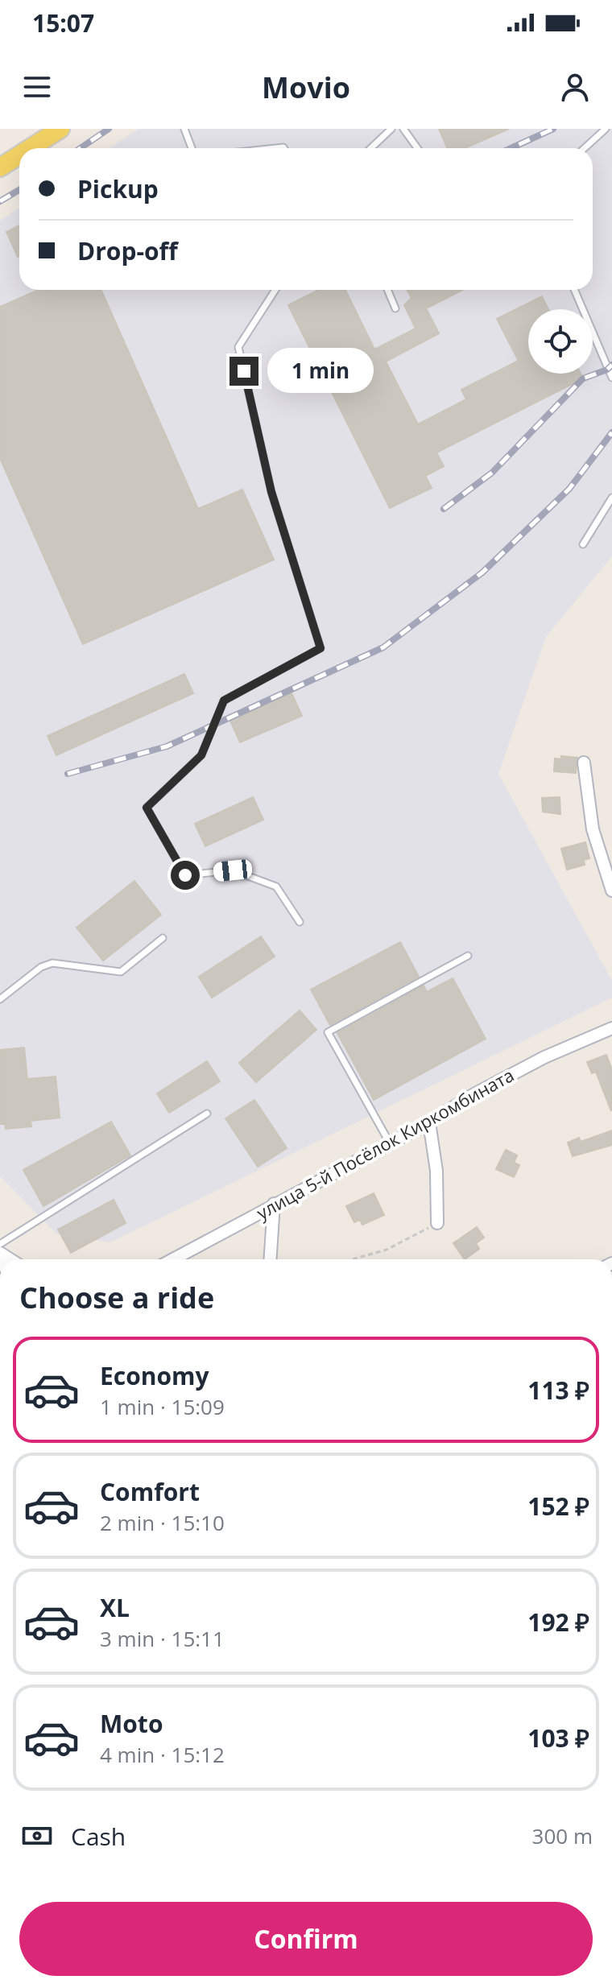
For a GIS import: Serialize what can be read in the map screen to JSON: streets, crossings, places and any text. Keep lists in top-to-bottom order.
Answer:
{
  "streets": {
    "street": ["улица 5-й Посёлок Киркомбината"]
  },
  "page": {
    "status": "15:07",
    "header": "Movio",
    "banner": ["Pickup", "Drop-off"],
    "bubble": "1 min",
    "heading": "Choose a ride",
    "list": [
      {
        "name": "Economy",
        "note": "1 min · 15:09",
        "value": "113 ₽"
      },
      {
        "name": "Comfort",
        "note": "2 min · 15:10",
        "value": "152 ₽"
      },
      {
        "name": "XL",
        "note": "3 min · 15:11",
        "value": "192 ₽"
      },
      {
        "name": "Moto",
        "note": "4 min · 15:12",
        "value": "103 ₽"
      }
    ],
    "pay": ["Cash", "300 m"],
    "buttons": "Confirm"
  }
}
